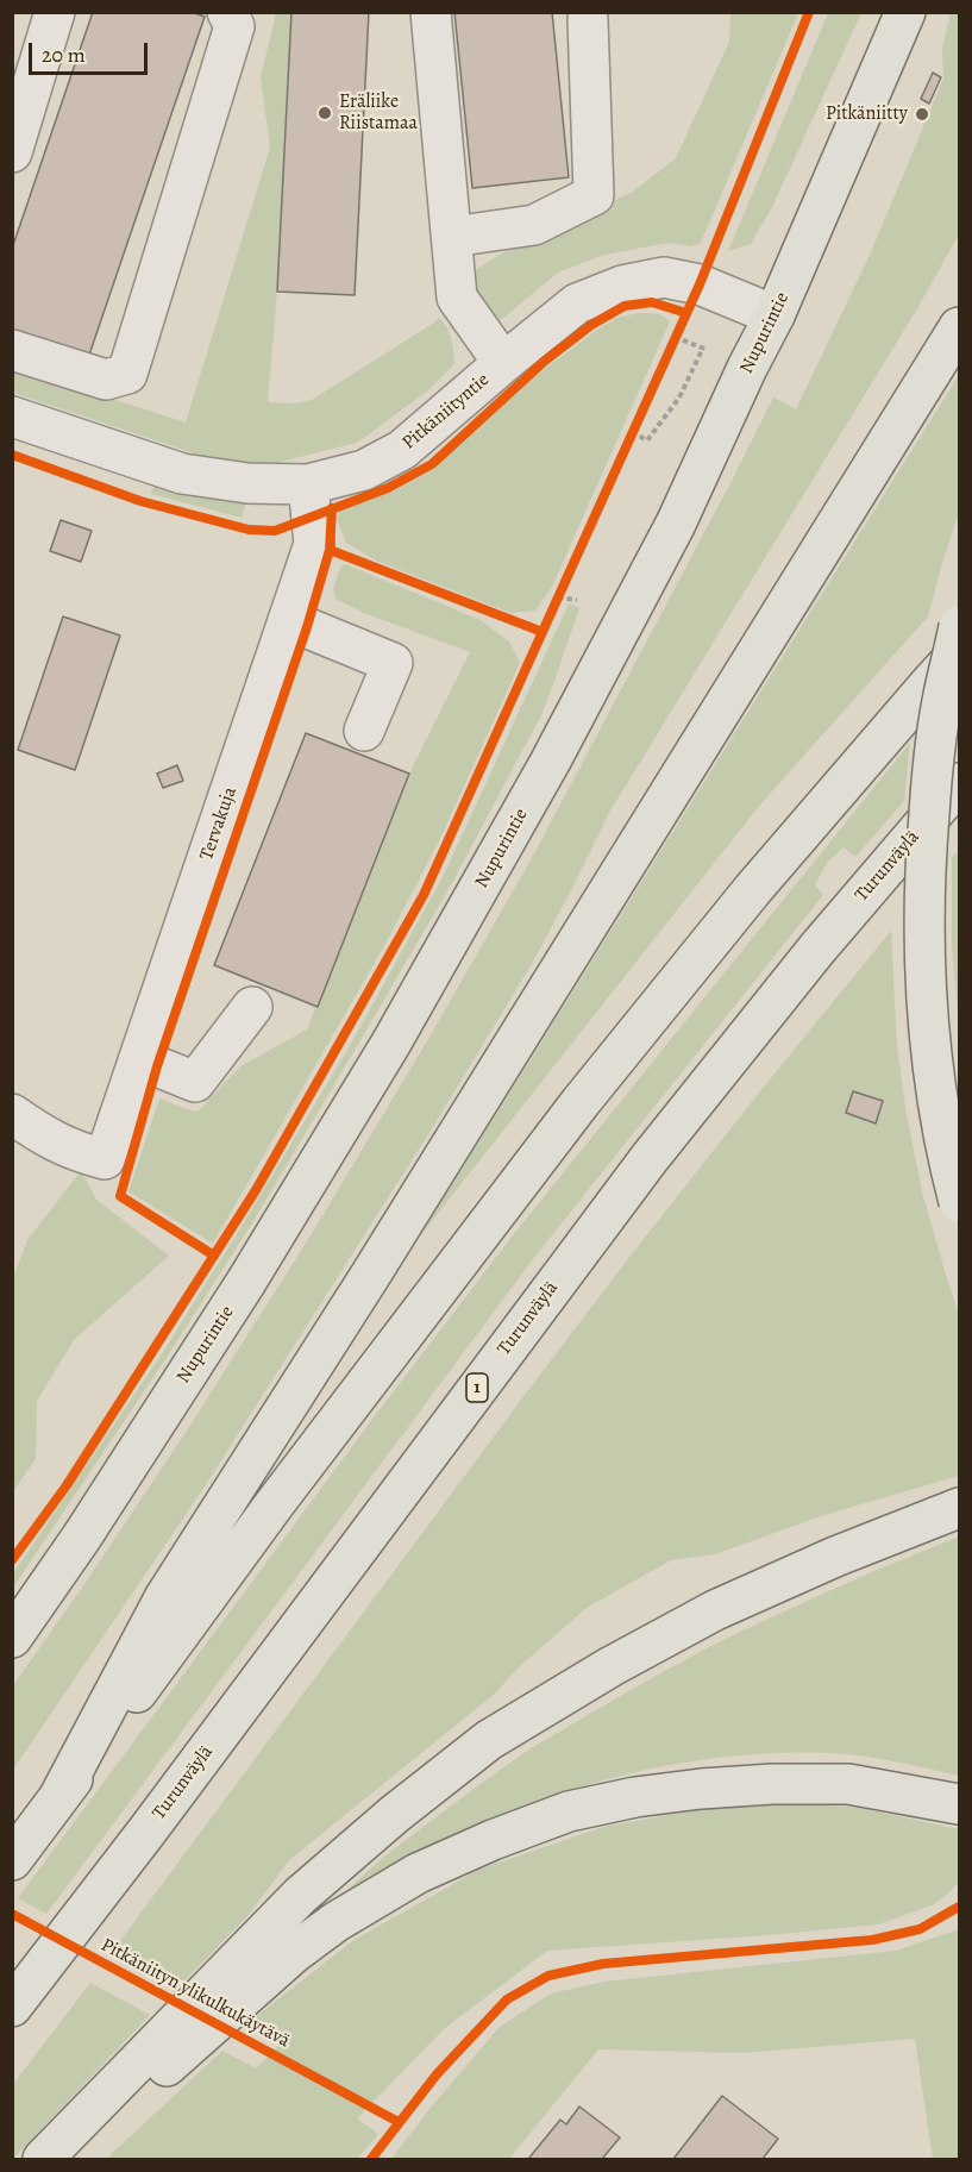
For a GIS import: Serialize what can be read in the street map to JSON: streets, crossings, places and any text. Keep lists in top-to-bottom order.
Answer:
{
  "streets": {
    "main road": ["Nupurintie", "Turunväylä", "1"],
    "street": ["Pitkäniityntie", "Tervakuja"],
    "cycle path": ["Pitkäniityn ylikulkukäytävä"]
  },
  "crossings": [
    ["Nupurintie", "Pitkäniityntie"],
    ["Pitkäniityntie", "Tervakuja"]
  ],
  "places": ["Eräliike Riistamaa", "Pitkäniitty"],
  "scale_bar": "20 m"
}
